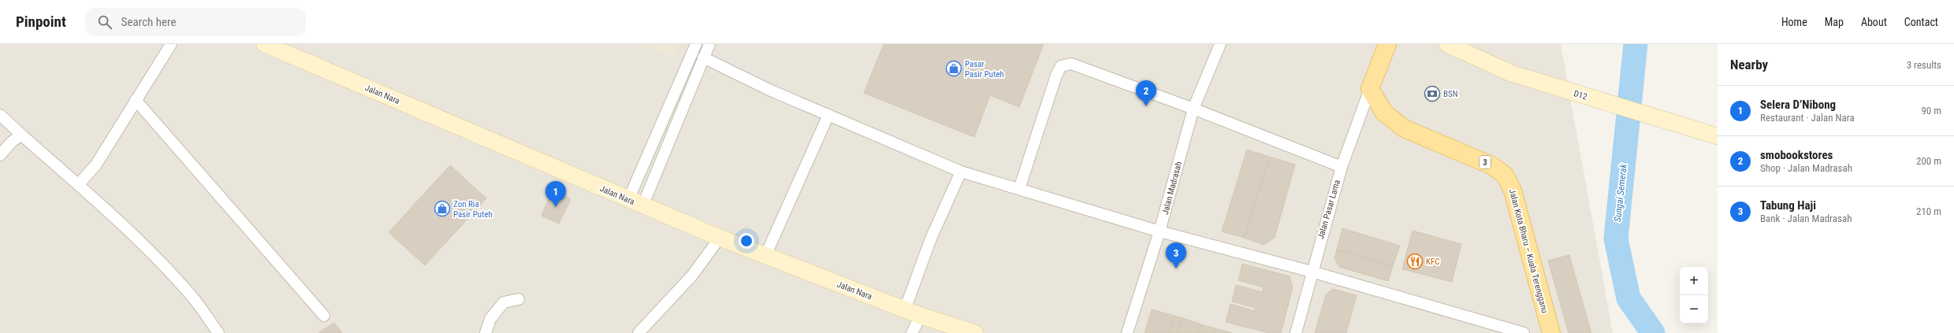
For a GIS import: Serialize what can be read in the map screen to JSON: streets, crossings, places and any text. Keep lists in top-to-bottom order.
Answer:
{
  "streets": {
    "main road": [
      "Jalan Nara",
      "D12",
      "3",
      "Jalan Kota Bharu – Kuala Terengganu"
    ],
    "street": ["Jalan Madrasah", "Jalan Pasar Lama"]
  },
  "crossings": [
    ["Jalan Pasar Lama", "Jalan Kota Bharu – Kuala Terengganu"]
  ],
  "water": ["Sungai Semerak"],
  "places": {
    "shop": ["Pasar Pasir Puteh", "Zon Ria Pasir Puteh"],
    "bank": ["BSN"],
    "restaurant": ["KFC"]
  },
  "page": {
    "header": "Pinpoint",
    "search": "Search here",
    "nav": [
      "Home",
      "Map",
      "About",
      "Contact"
    ],
    "heading": ["Nearby", "3 results"],
    "pins": ["2", "1", "3"],
    "list": [
      {
        "mark": "1",
        "name": "Selera D’Nibong",
        "note": "Restaurant · Jalan Nara",
        "value": "90 m"
      },
      {
        "mark": "2",
        "name": "smobookstores",
        "note": "Shop · Jalan Madrasah",
        "value": "200 m"
      },
      {
        "mark": "3",
        "name": "Tabung Haji",
        "note": "Bank · Jalan Madrasah",
        "value": "210 m"
      }
    ],
    "map_buttons": ["+", "−"]
  }
}
